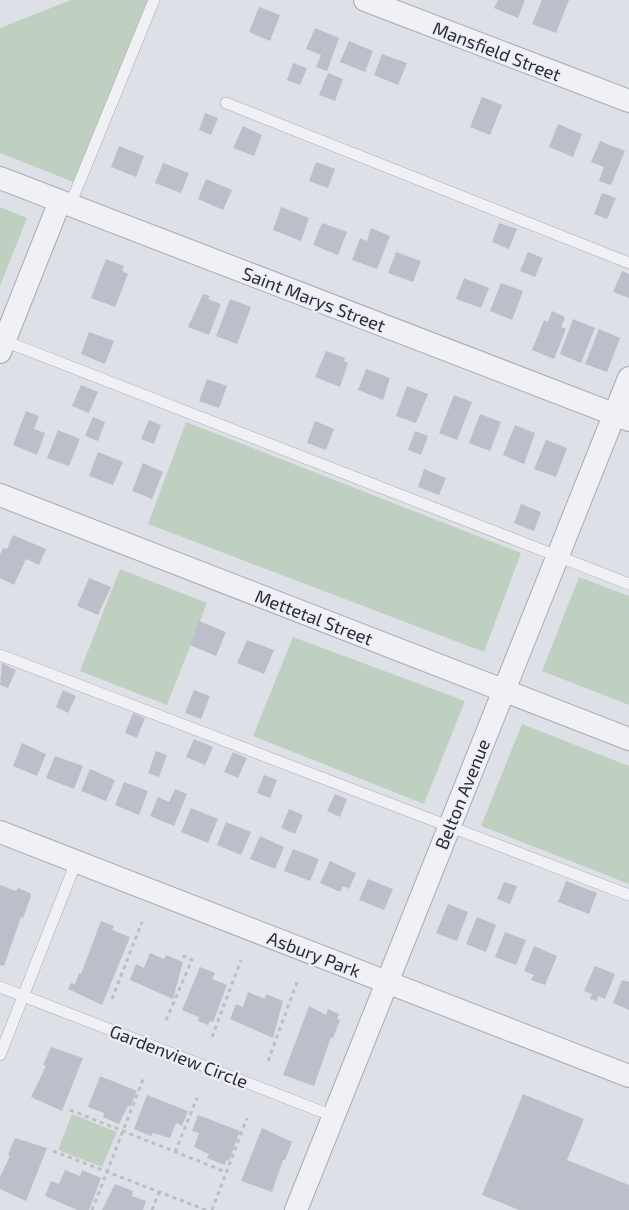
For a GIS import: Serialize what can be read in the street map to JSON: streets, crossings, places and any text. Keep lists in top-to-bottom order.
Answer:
{
  "streets": {
    "street": [
      "Mansfield Street",
      "Saint Marys Street",
      "Mettetal Street",
      "Belton Avenue",
      "Asbury Park"
    ],
    "lane": ["Gardenview Circle"]
  },
  "crossings": [
    ["Saint Marys Street", "Belton Avenue"],
    ["Mettetal Street", "Belton Avenue"],
    ["Belton Avenue", "Asbury Park"],
    ["Belton Avenue", "Gardenview Circle"]
  ]
}
